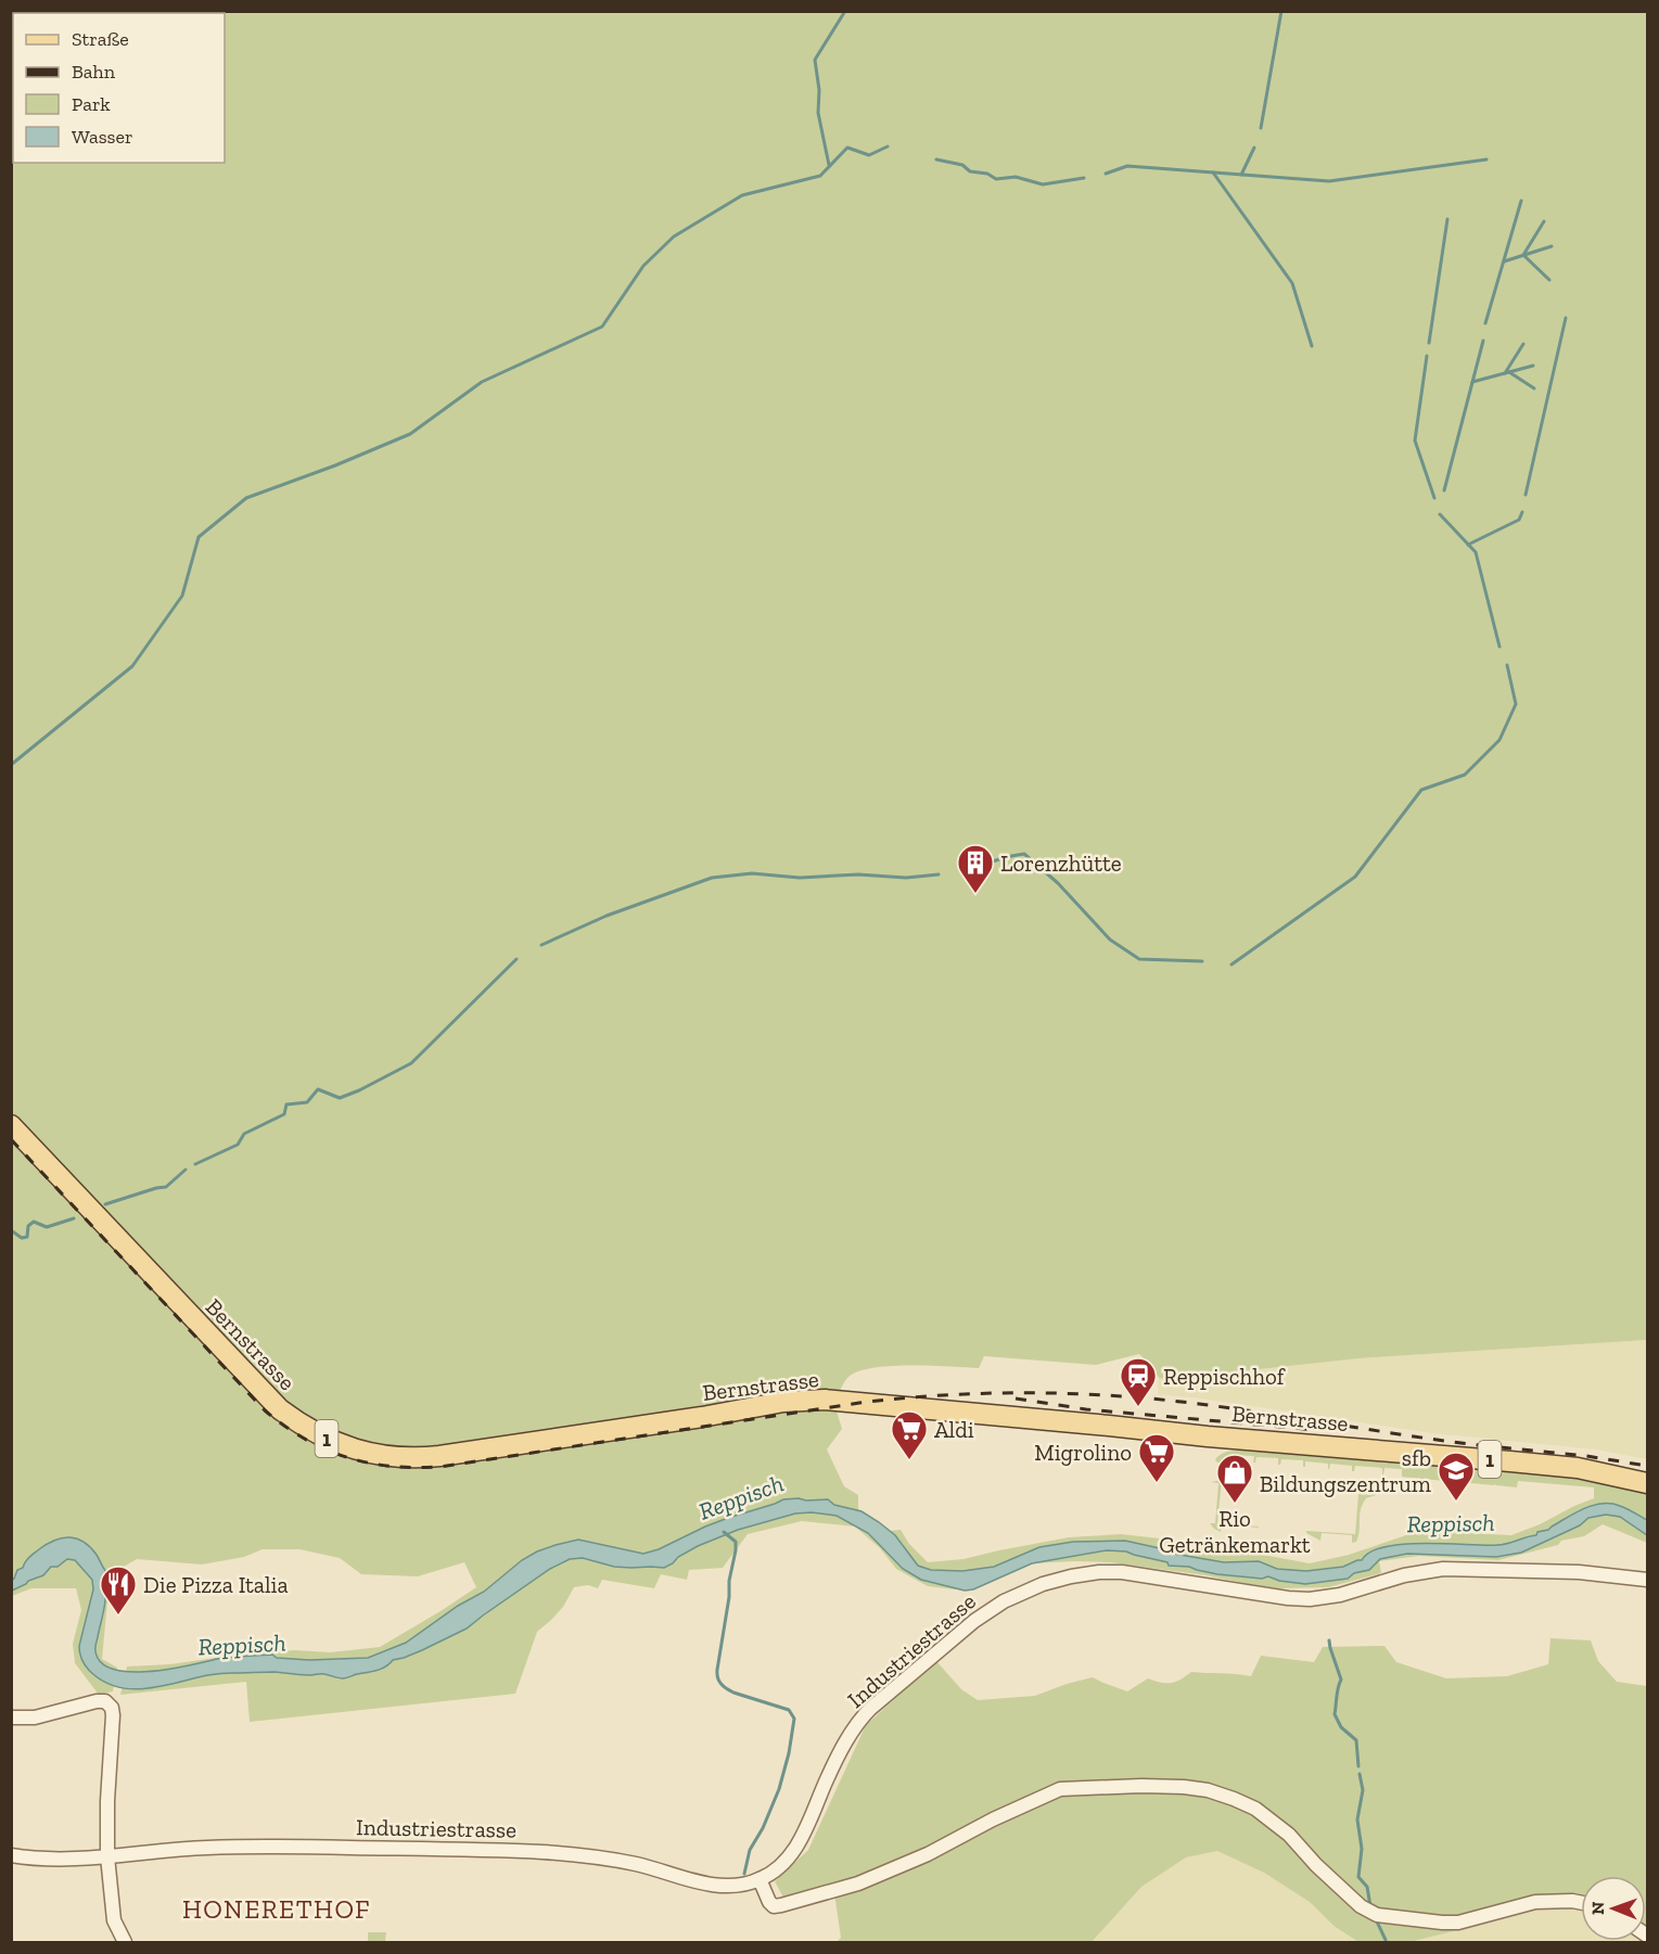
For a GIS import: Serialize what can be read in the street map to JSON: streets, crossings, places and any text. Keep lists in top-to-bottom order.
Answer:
{
  "streets": {
    "main road": ["Bernstrasse", "1"],
    "street": ["Industriestrasse"]
  },
  "districts": ["HONERETHOF"],
  "water": ["Reppisch"],
  "places": {
    "building": ["Lorenzhütte"],
    "station": ["Reppischhof"],
    "supermarket": ["Aldi", "Migrolino"],
    "school or university": ["sfb Bildungszentrum"],
    "shop": ["Rio Getränkemarkt"],
    "restaurant": ["Die Pizza Italia"]
  },
  "legend": [
    "Straße",
    "Bahn",
    "Park",
    "Wasser"
  ],
  "north": "left"
}
